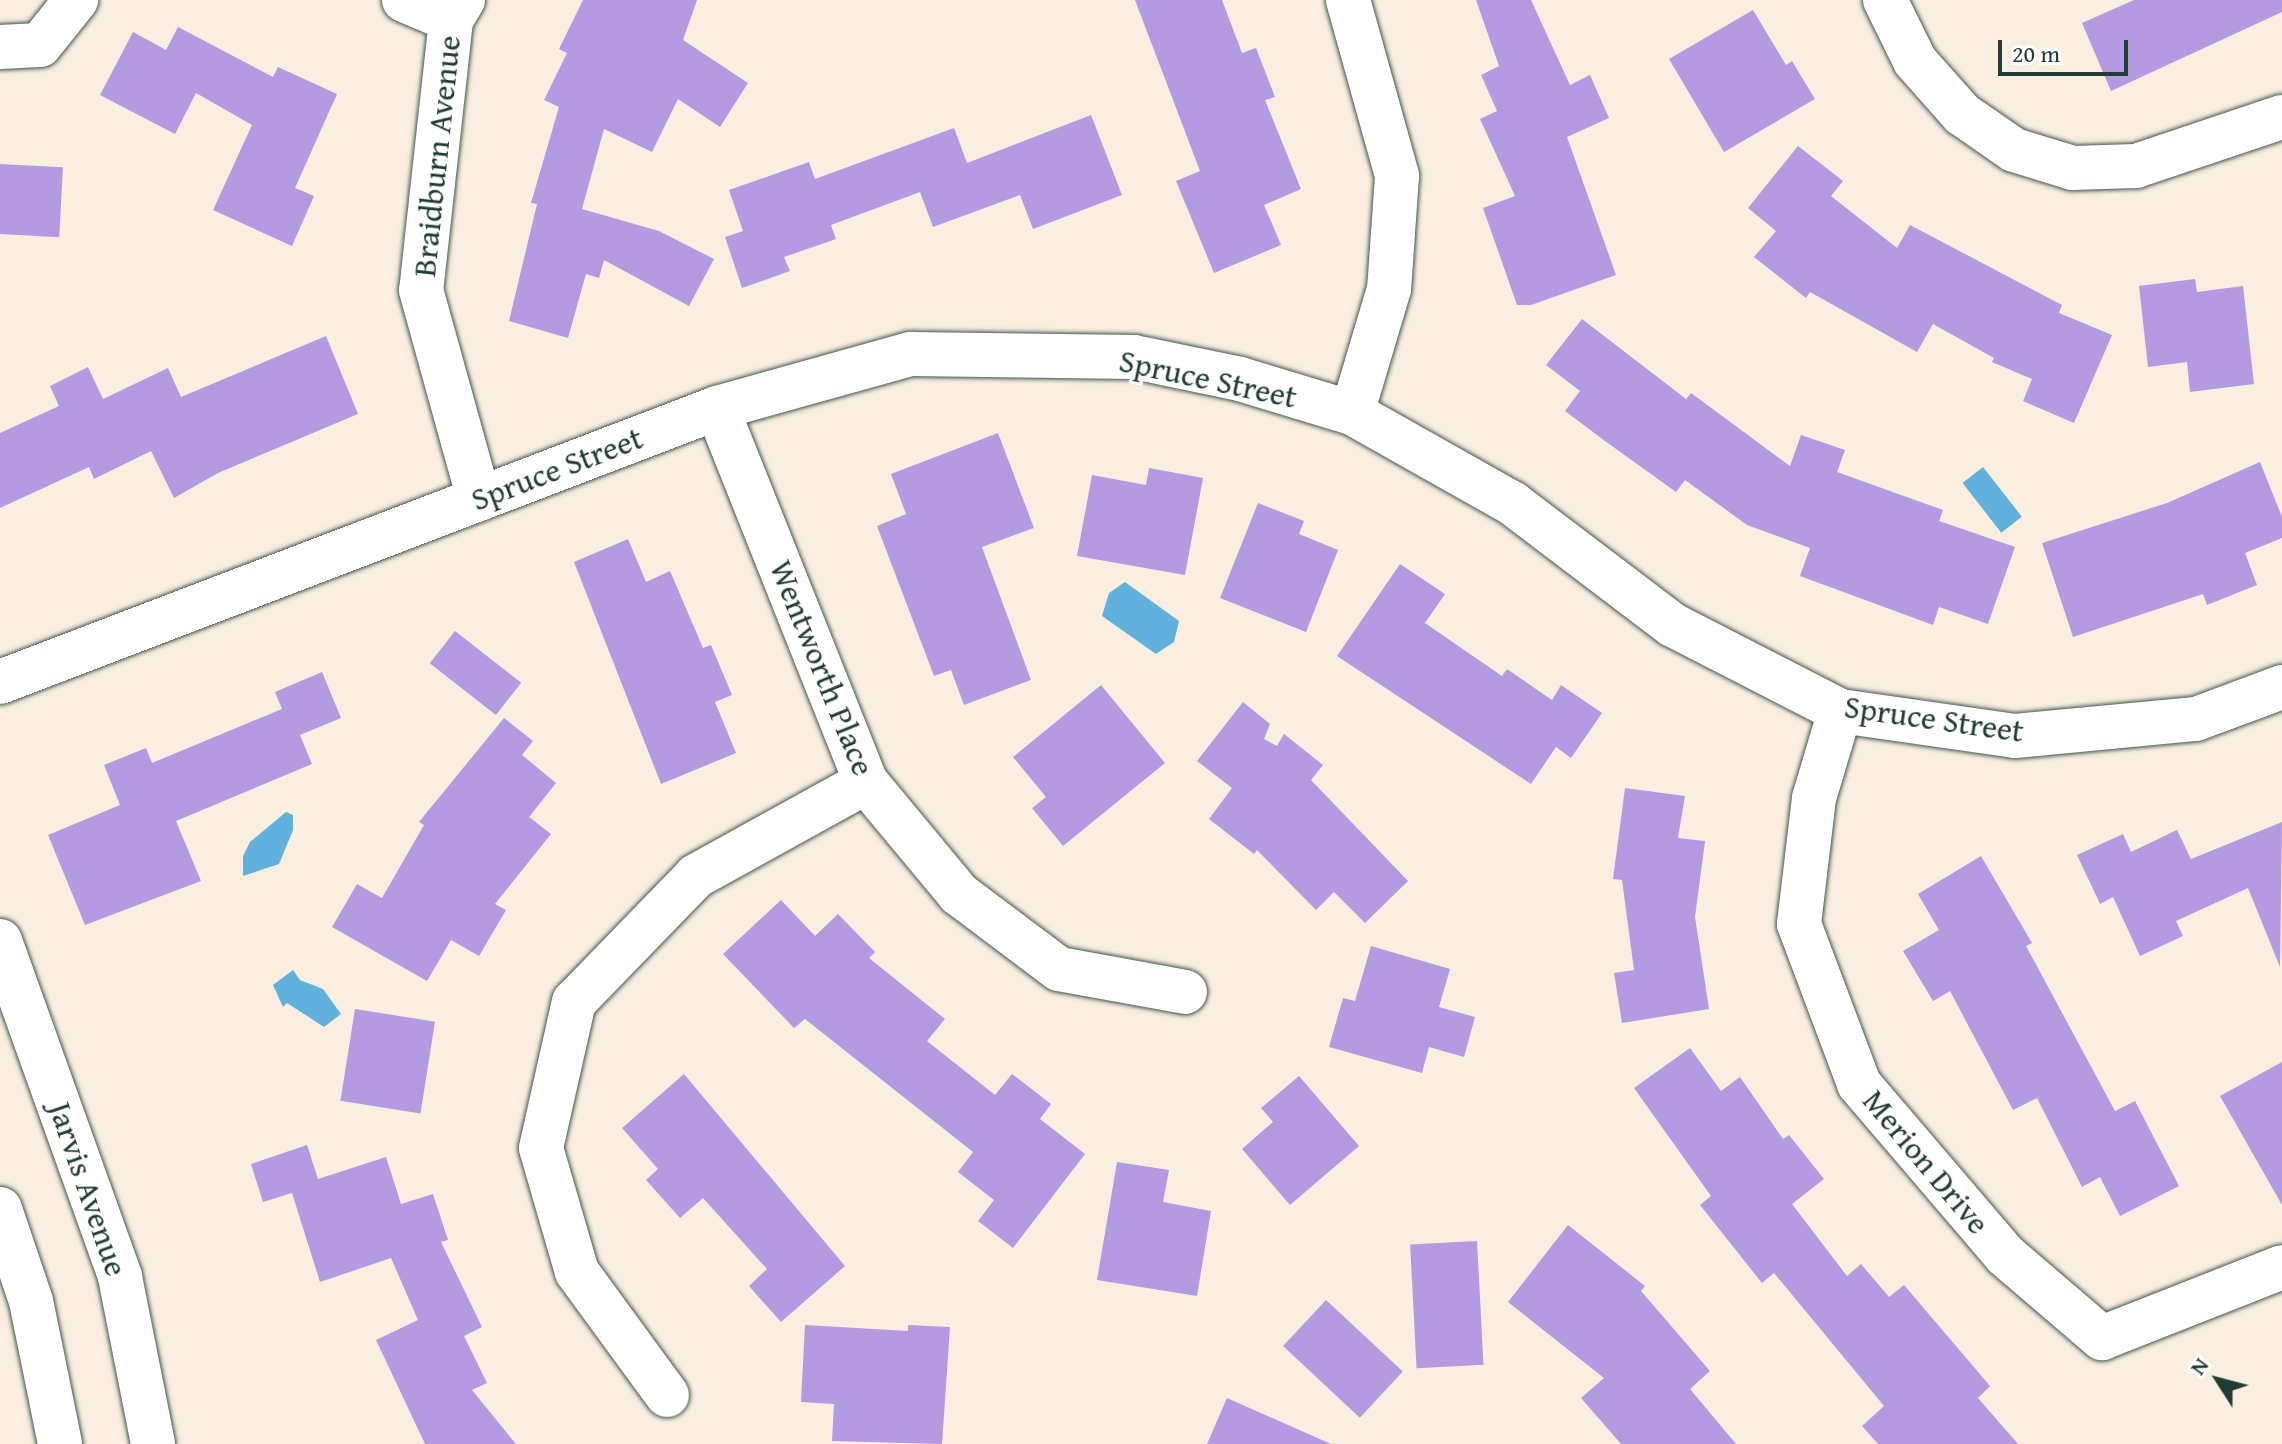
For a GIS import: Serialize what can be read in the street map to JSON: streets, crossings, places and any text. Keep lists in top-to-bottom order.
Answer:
{
  "streets": {
    "street": [
      "Braidburn Avenue",
      "Spruce Street",
      "Wentworth Place",
      "Merion Drive",
      "Jarvis Avenue"
    ]
  },
  "crossings": [
    ["Braidburn Avenue", "Spruce Street"],
    ["Spruce Street", "Wentworth Place"],
    ["Spruce Street", "Merion Drive"]
  ],
  "scale_bar": "20 m",
  "north": "top left"
}
